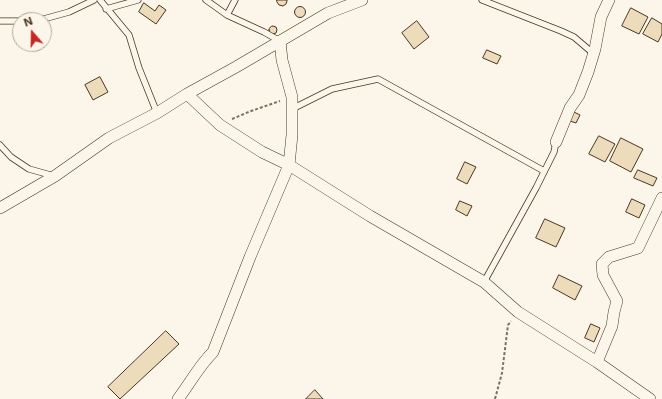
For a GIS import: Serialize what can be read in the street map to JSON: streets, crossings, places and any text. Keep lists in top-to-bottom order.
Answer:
{
  "north": "top"
}
